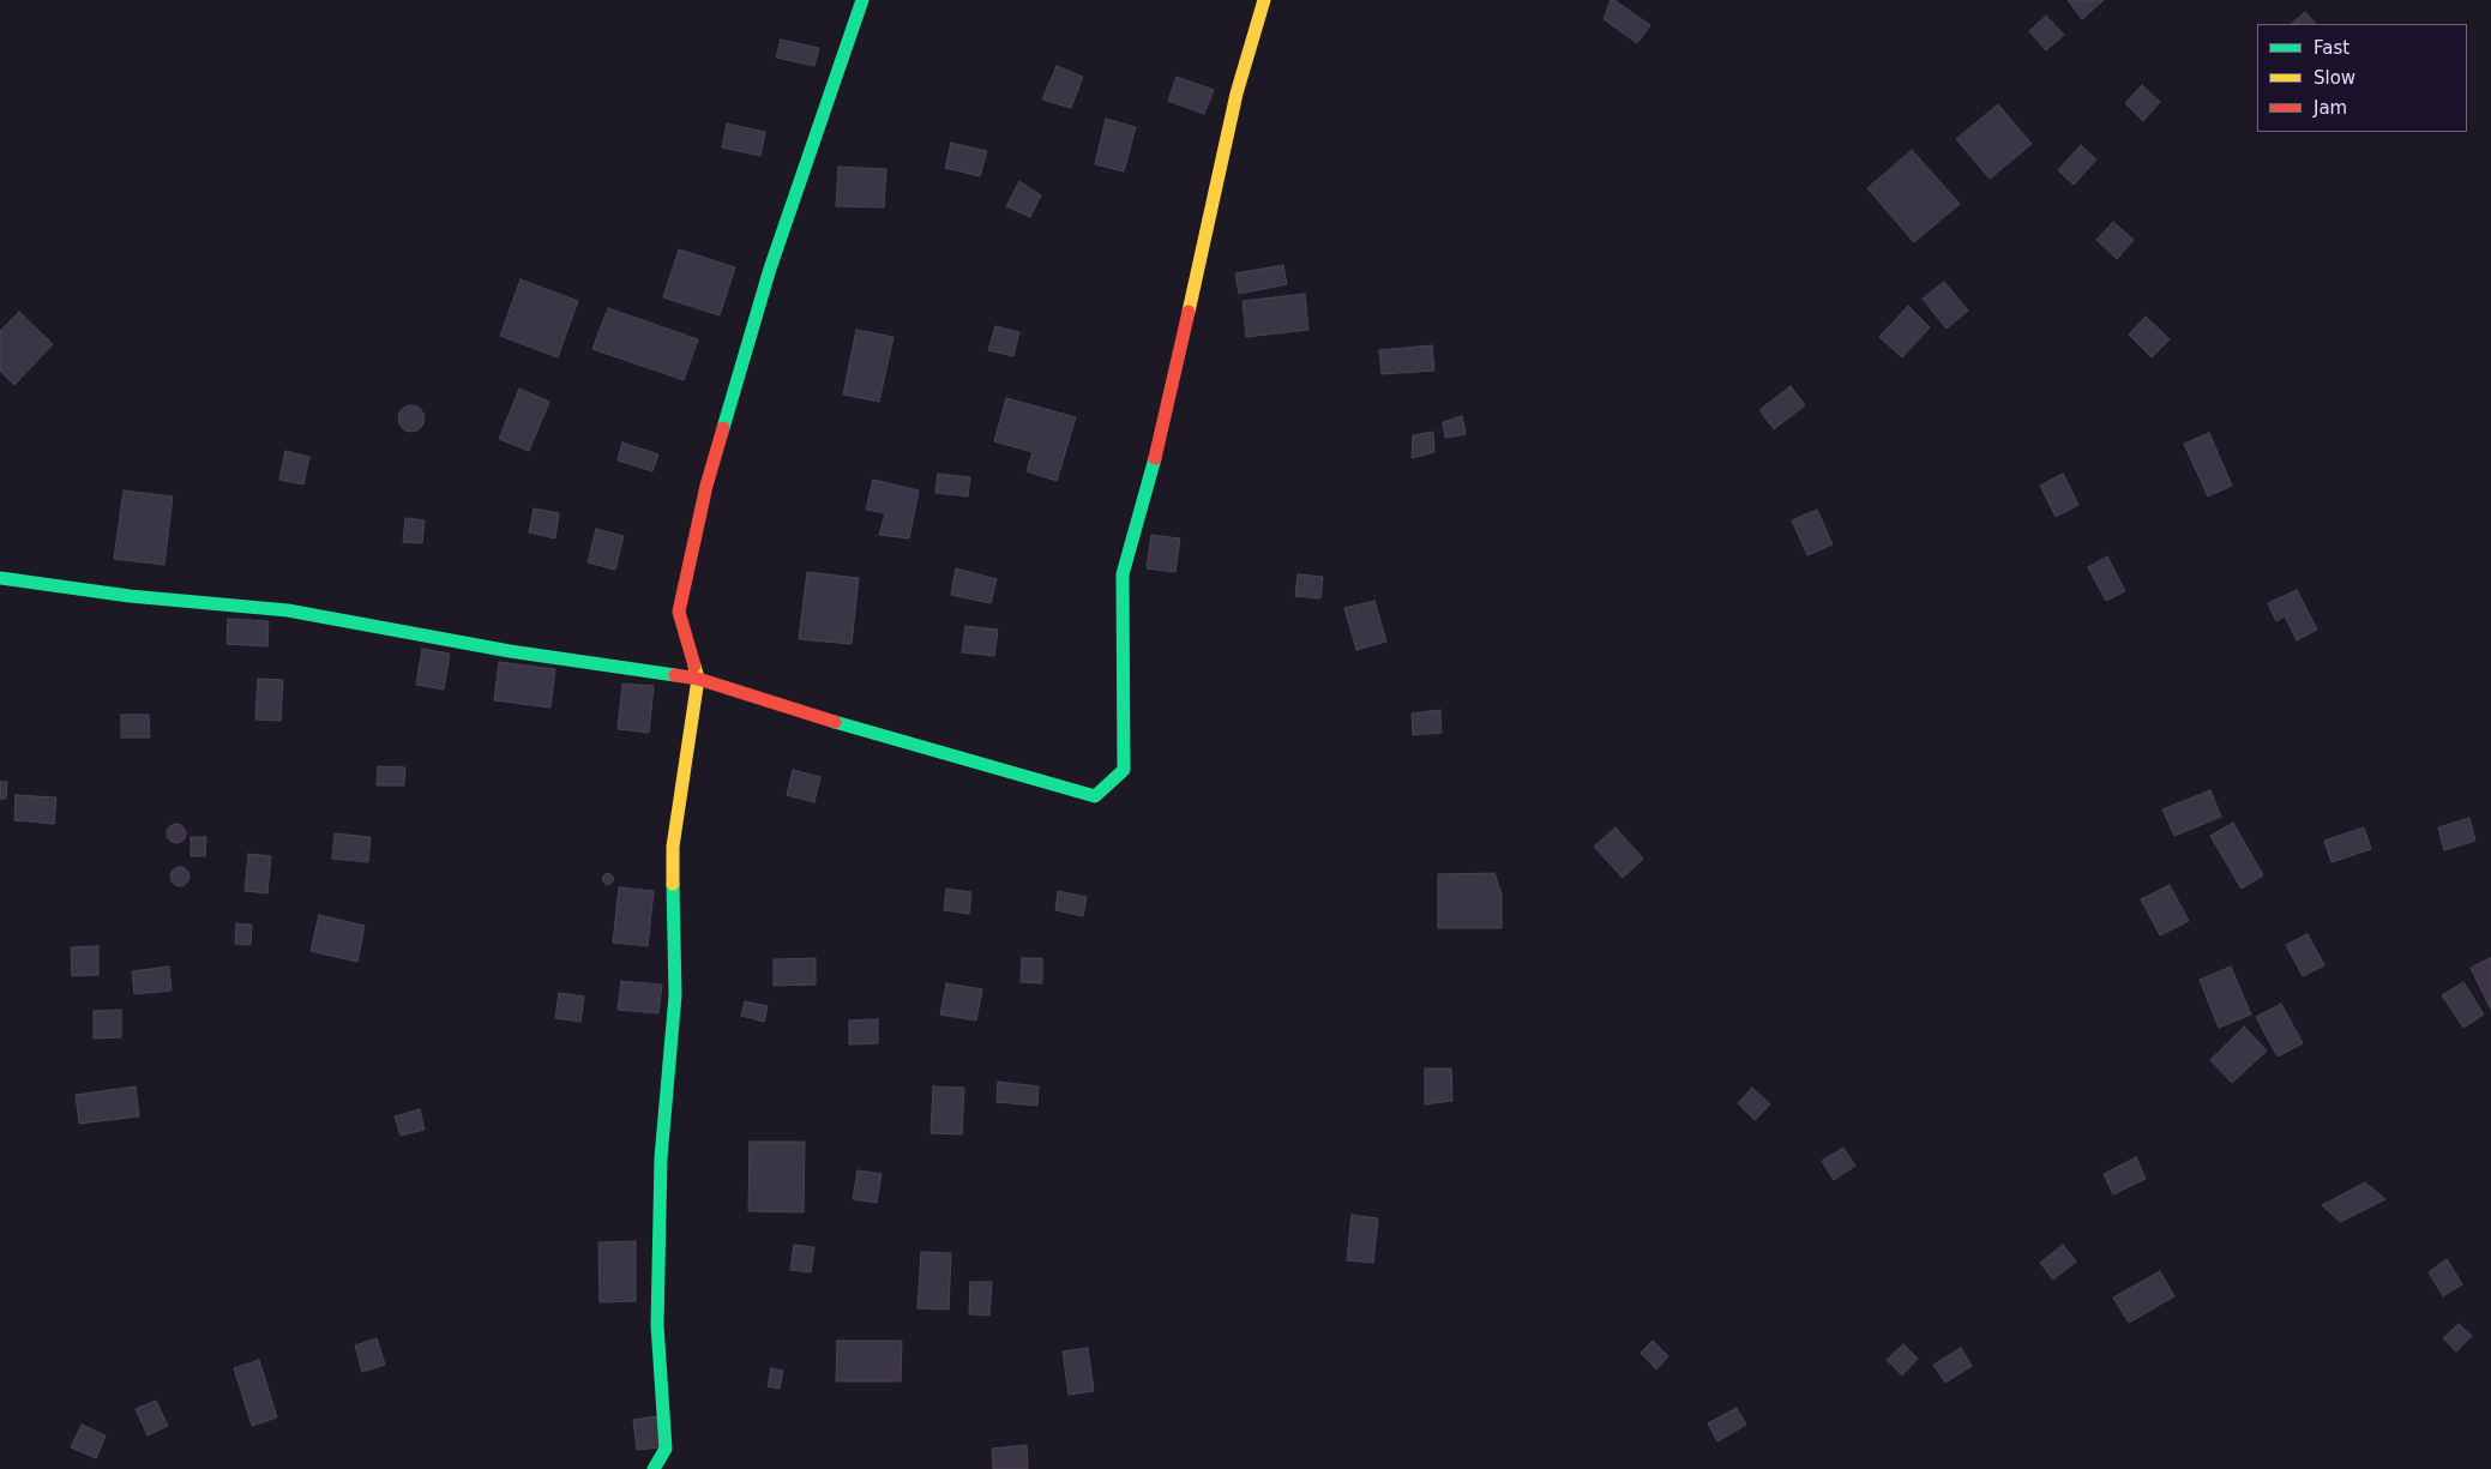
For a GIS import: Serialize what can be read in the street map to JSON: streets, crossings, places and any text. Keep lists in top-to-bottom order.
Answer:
{
  "legend": ["Fast", "Slow", "Jam"]
}
